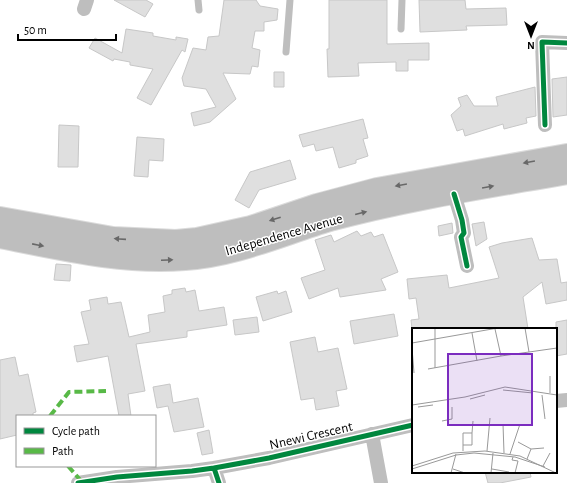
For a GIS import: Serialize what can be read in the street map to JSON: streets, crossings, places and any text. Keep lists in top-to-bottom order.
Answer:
{
  "streets": {
    "main road": ["Independence Avenue"],
    "street": ["Nnewi Crescent"]
  },
  "legend": ["Cycle path", "Path"],
  "scale_bar": "50 m",
  "north": "bottom"
}
